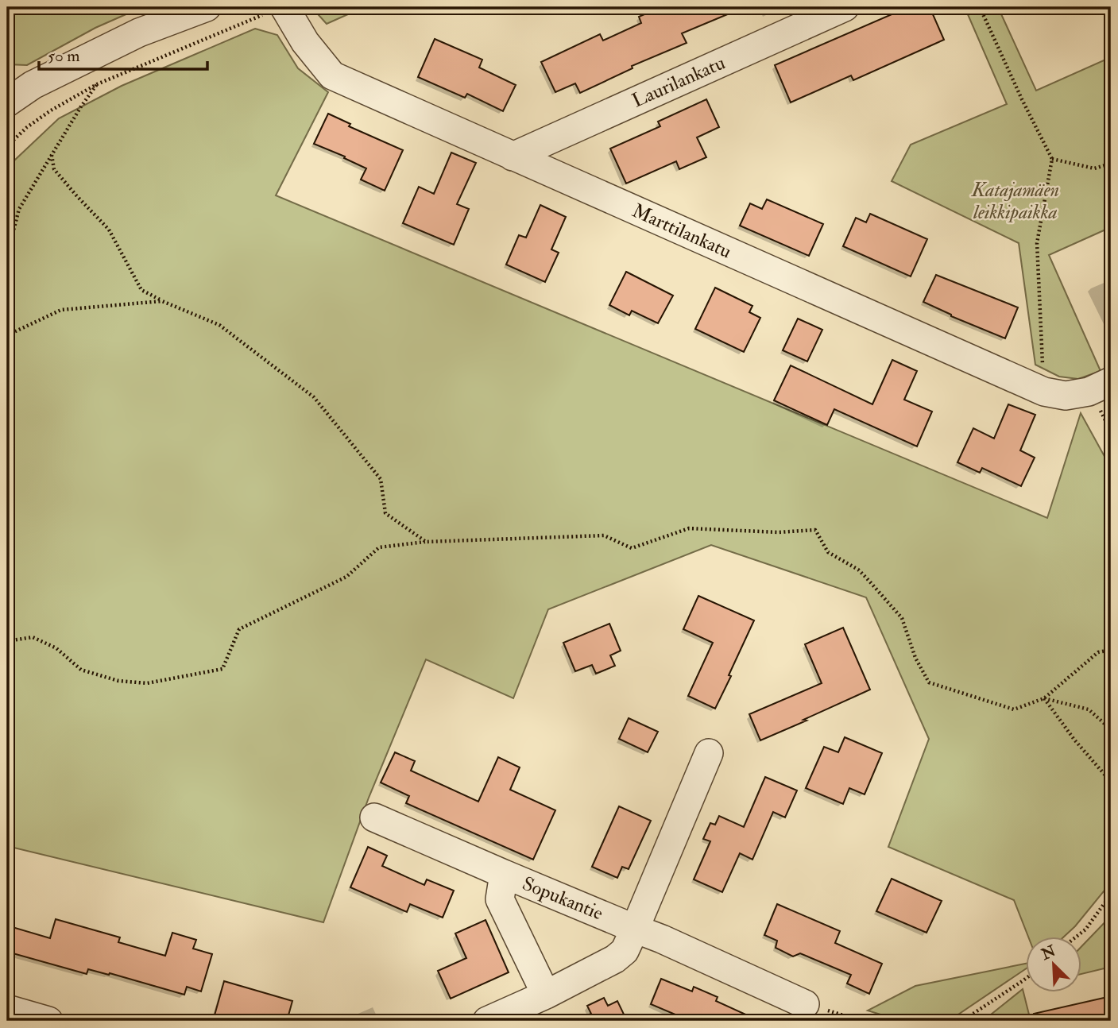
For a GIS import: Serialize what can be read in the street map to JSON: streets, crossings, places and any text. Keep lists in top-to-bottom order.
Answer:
{
  "streets": {
    "street": ["Laurilankatu", "Marttilankatu", "Sopukantie"]
  },
  "crossings": [
    ["Laurilankatu", "Marttilankatu"]
  ],
  "parks": ["Katajamäen leikkipaikka"],
  "scale_bar": "50 m",
  "north": "top left"
}
